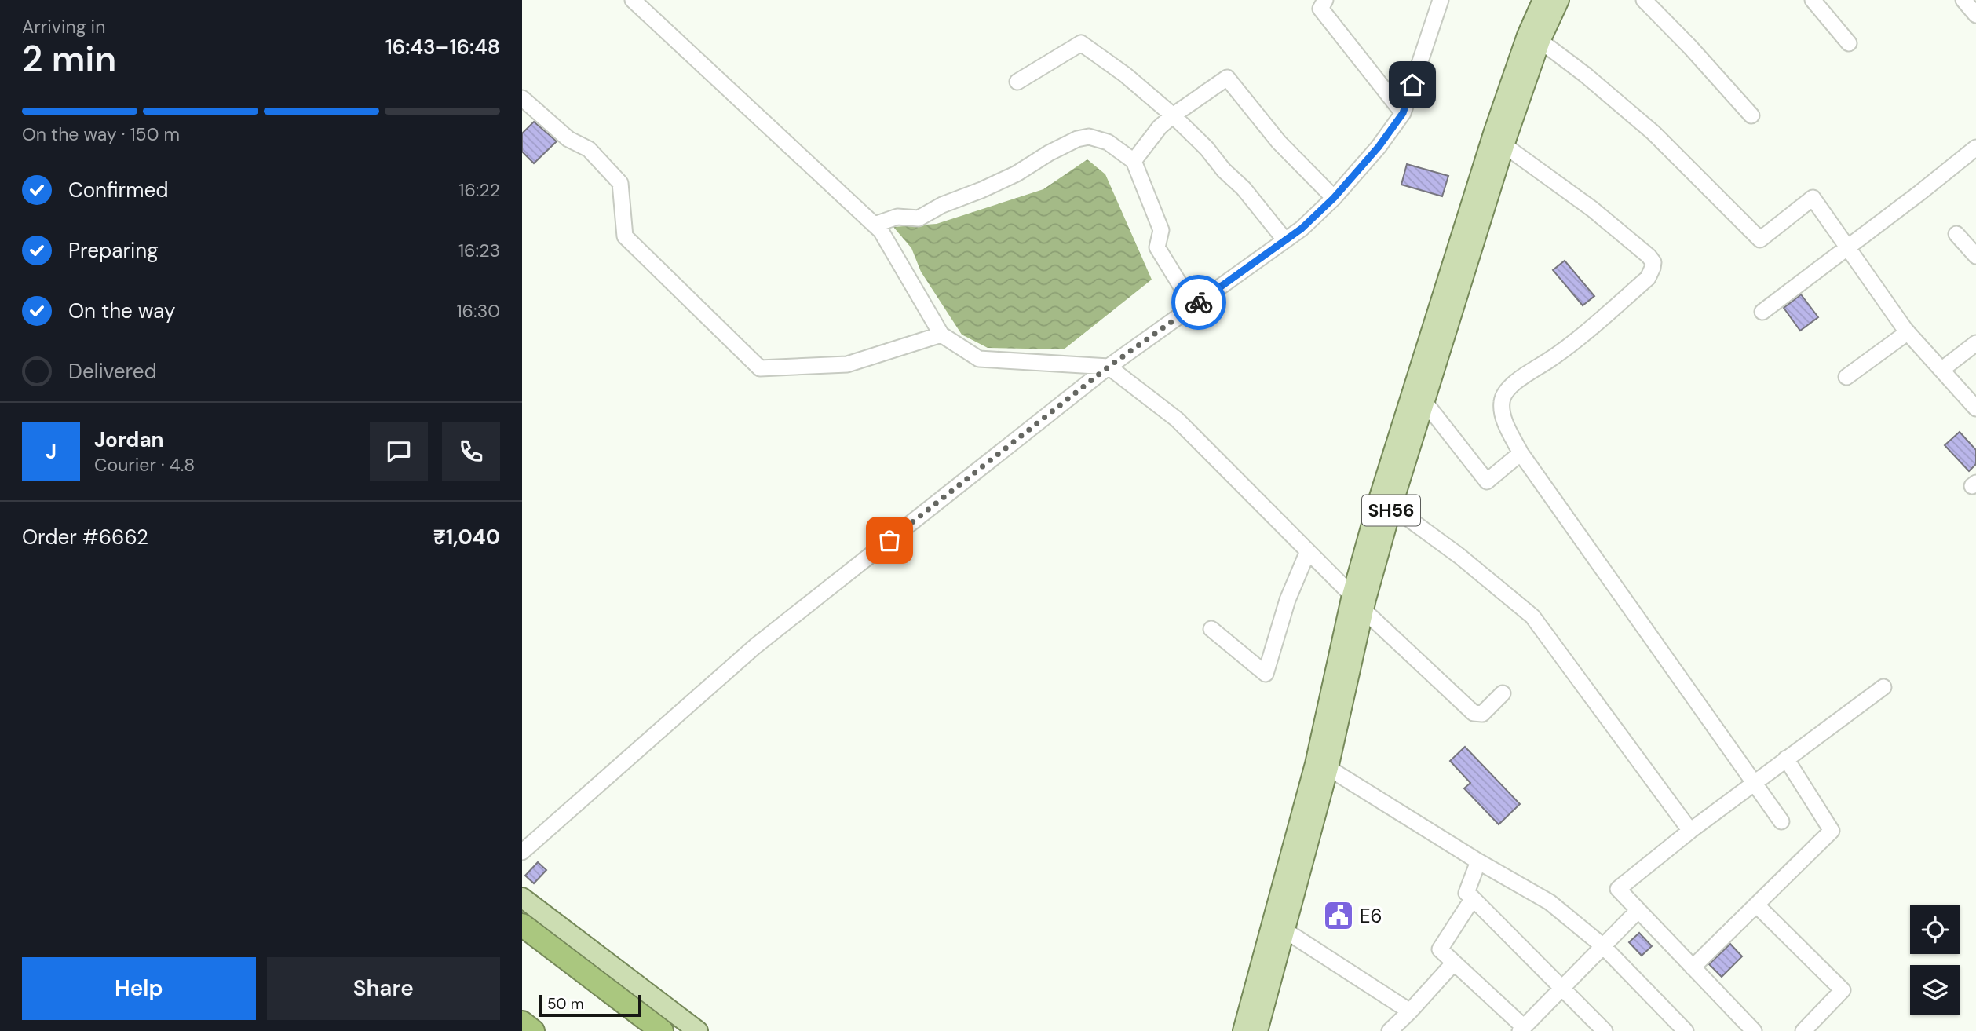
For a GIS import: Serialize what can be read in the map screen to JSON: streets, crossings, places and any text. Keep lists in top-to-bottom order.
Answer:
{
  "streets": {
    "main road": ["SH56"]
  },
  "places": {
    "public building": ["E6"]
  },
  "scale_bar": "50 m",
  "page": {
    "heading": ["2 min", "Arriving in", "16:43–16:48"],
    "panel": [
      "Jordan",
      "Courier · 4.8",
      "Order #6662",
      "₹1,040"
    ],
    "bar": "On the way · 150 m",
    "list": [
      ["Confirmed", "16:22"],
      ["Preparing", "16:23"],
      ["On the way", "16:30"],
      "Delivered"
    ],
    "round": "J",
    "buttons": ["Help", "Share"],
    "scale": "50 m"
  }
}
